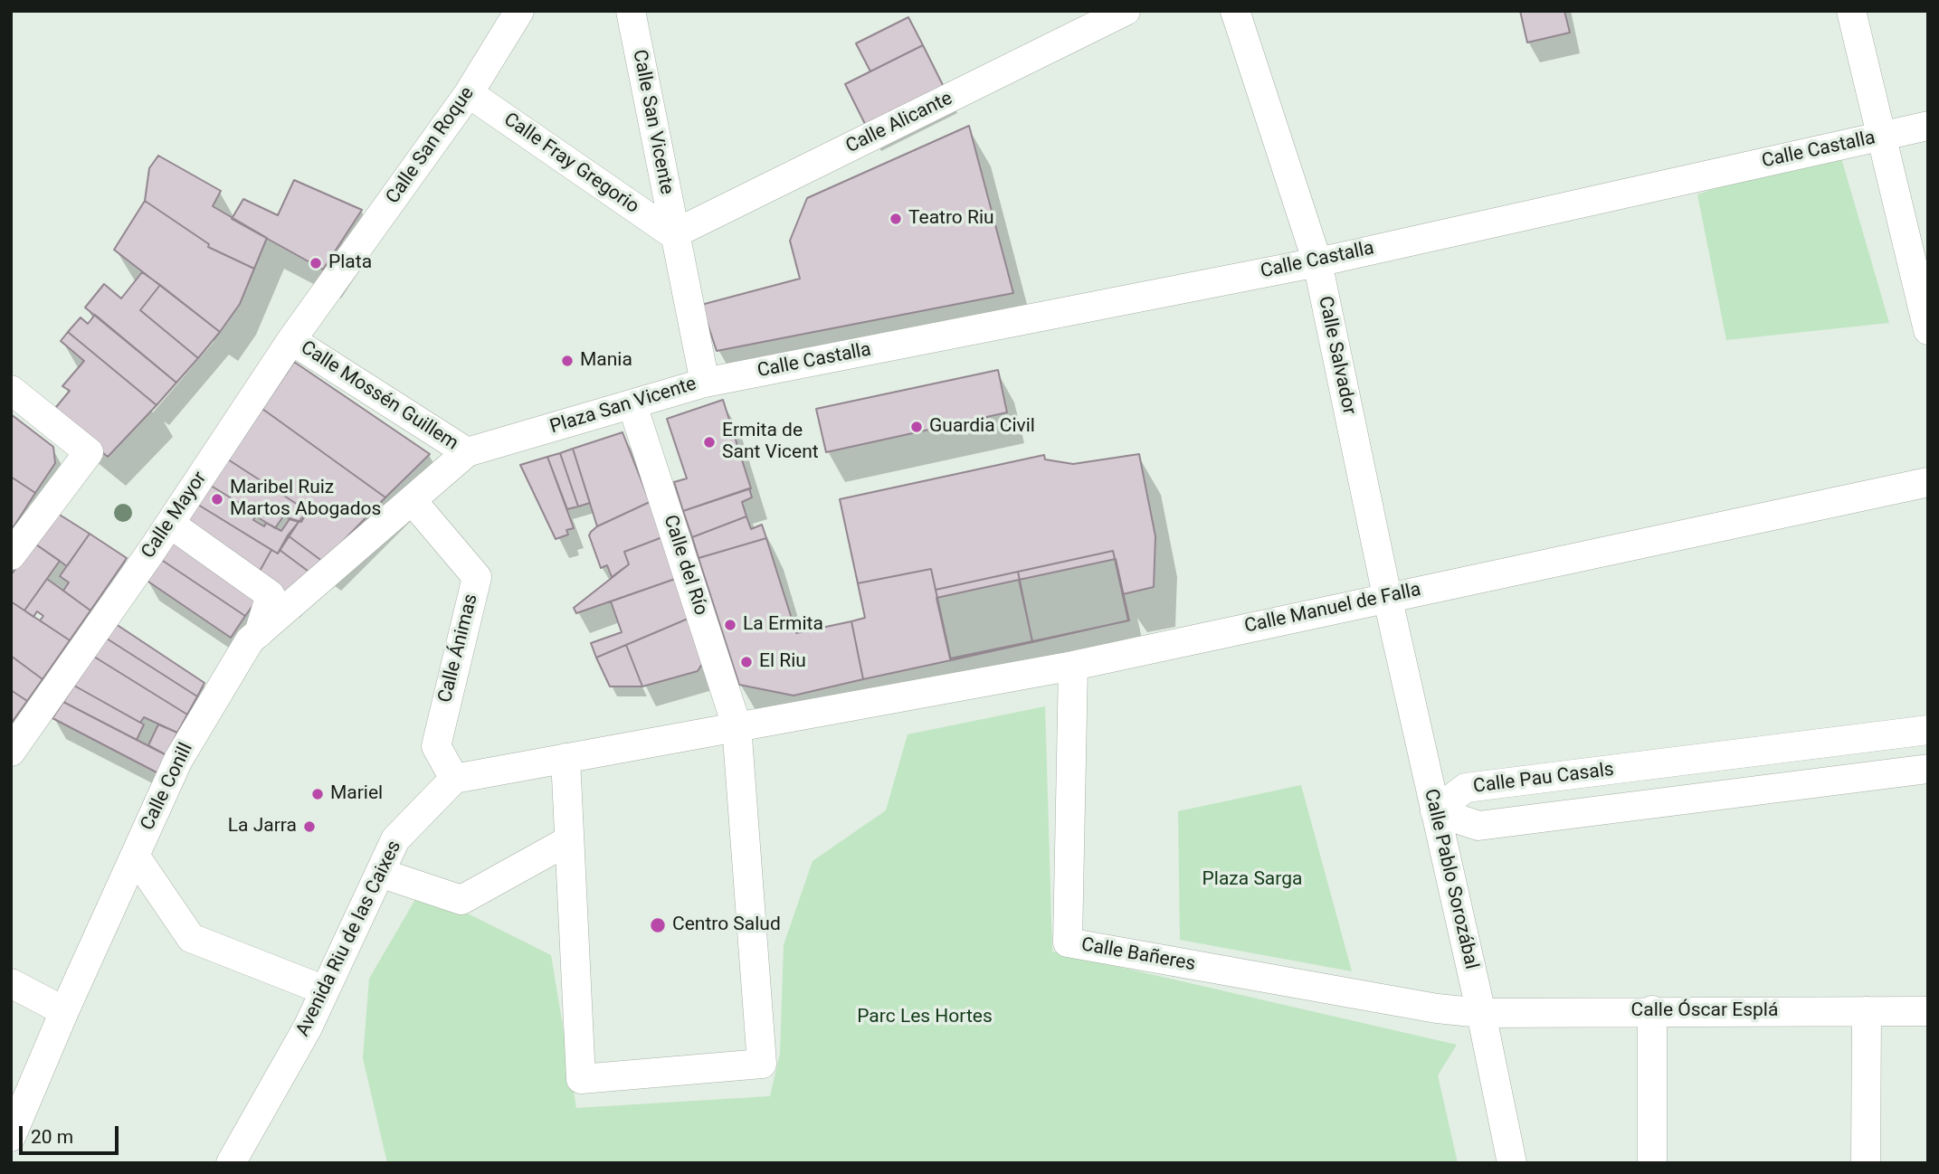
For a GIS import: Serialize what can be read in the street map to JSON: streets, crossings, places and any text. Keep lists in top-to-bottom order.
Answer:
{
  "streets": {
    "street": [
      "Calle San Vicente",
      "Calle Alicante",
      "Calle San Roque",
      "Calle Castalla",
      "Calle Fray Gregorio",
      "Calle Salvador",
      "Calle Mossén Guillem",
      "Plaza San Vicente",
      "Calle Mayor",
      "Calle del Río",
      "Calle Manuel de Falla",
      "Calle Ánimas",
      "Calle Pau Casals",
      "Calle Conill",
      "Calle Pablo Sorozábal",
      "Avenida Riu de las Caixes",
      "Calle Bañeres",
      "Calle Óscar Esplá"
    ]
  },
  "crossings": [
    ["Calle San Vicente", "Calle Alicante"],
    ["Calle San Vicente", "Calle Fray Gregorio"],
    ["Calle San Vicente", "Plaza San Vicente"],
    ["Calle Alicante", "Calle Fray Gregorio"],
    ["Calle Alicante", "Plaza San Vicente"],
    ["Calle San Roque", "Calle Fray Gregorio"],
    ["Calle San Roque", "Calle Mayor"],
    ["Calle Castalla", "Calle Salvador"],
    ["Calle Castalla", "Plaza San Vicente"],
    ["Calle Fray Gregorio", "Plaza San Vicente"],
    ["Calle Salvador", "Calle Manuel de Falla"],
    ["Calle Salvador", "Calle Pablo Sorozábal"],
    ["Calle Mossén Guillem", "Plaza San Vicente"],
    ["Calle Mossén Guillem", "Calle Mayor"],
    ["Plaza San Vicente", "Calle del Río"],
    ["Plaza San Vicente", "Calle Ánimas"],
    ["Plaza San Vicente", "Calle Conill"],
    ["Calle del Río", "Calle Manuel de Falla"],
    ["Calle Manuel de Falla", "Calle Pablo Sorozábal"],
    ["Calle Manuel de Falla", "Calle Bañeres"],
    ["Calle Ánimas", "Calle Conill"],
    ["Calle Ánimas", "Avenida Riu de las Caixes"],
    ["Calle Pau Casals", "Calle Pablo Sorozábal"],
    ["Calle Pablo Sorozábal", "Calle Bañeres"],
    ["Calle Pablo Sorozábal", "Calle Óscar Esplá"],
    ["Calle Bañeres", "Calle Óscar Esplá"]
  ],
  "parks": ["Plaza Sarga", "Parc Les Hortes"],
  "places": [
    "Teatro Riu",
    "Plata",
    "Mania",
    "Guardia Civil",
    "Ermita de Sant Vicent",
    "Maribel Ruiz Martos Abogados",
    "La Ermita",
    "El Riu",
    "Mariel",
    "La Jarra",
    "Centro Salud"
  ],
  "scale_bar": "20 m"
}
